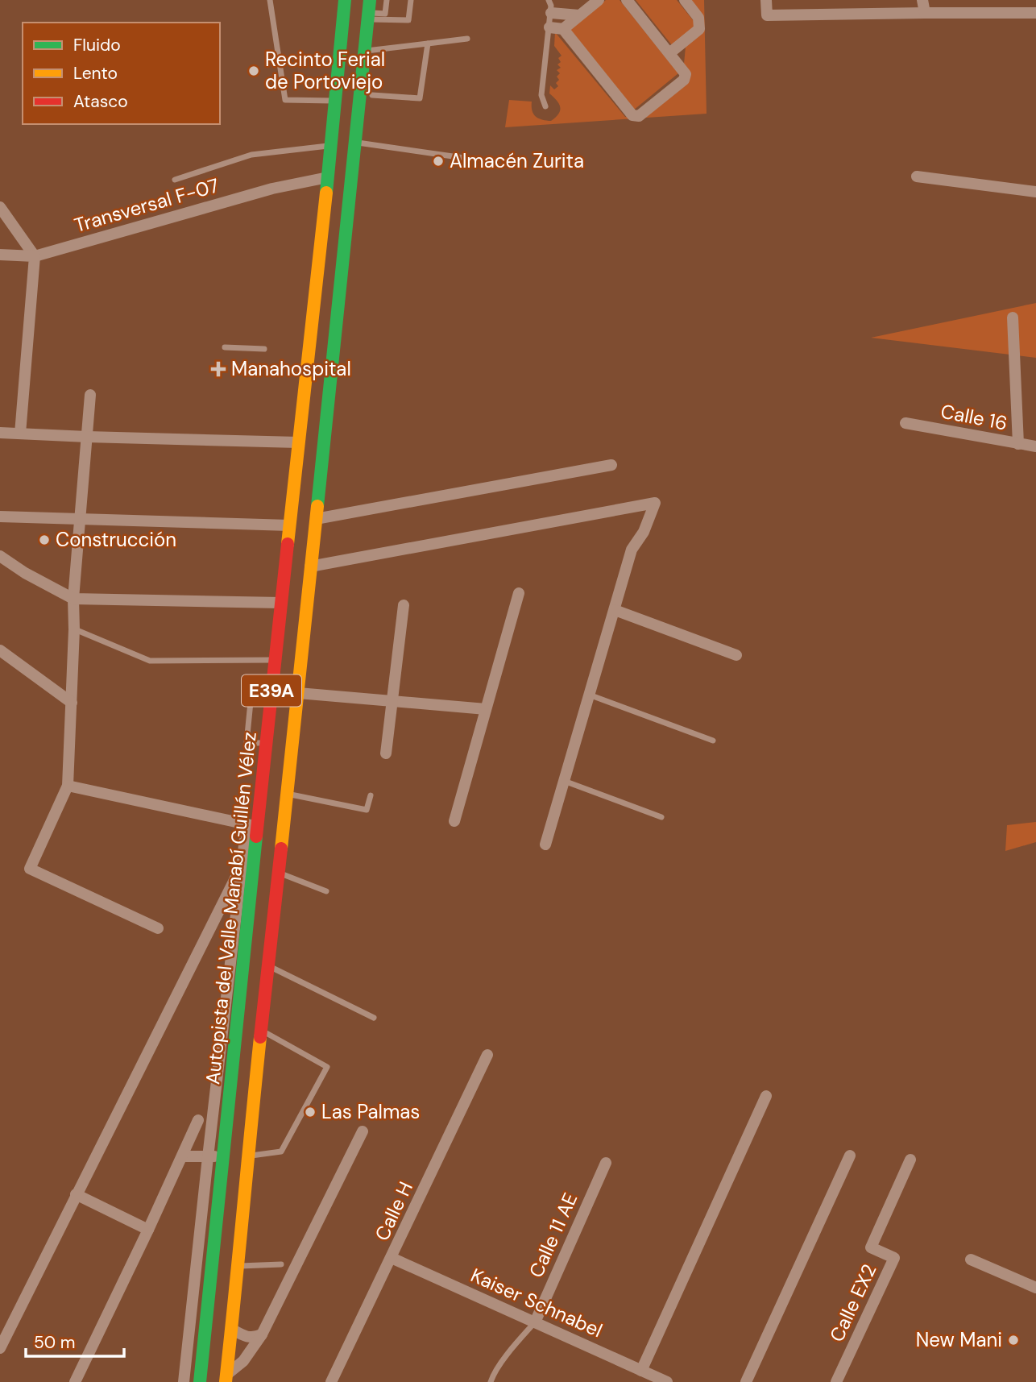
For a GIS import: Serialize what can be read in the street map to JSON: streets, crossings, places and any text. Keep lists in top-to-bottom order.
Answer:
{
  "streets": {
    "main road": ["E39A", "Autopista del Valle Manabí Guillén Vélez"],
    "street": [
      "Transversal F-07",
      "Calle 16",
      "Calle H",
      "Calle 11 AE",
      "Kaiser Schnabel",
      "Calle EX2"
    ]
  },
  "crossings": [
    ["Transversal F-07", "Autopista del Valle Manabí Guillén Vélez"],
    ["Calle H", "Kaiser Schnabel"],
    ["Calle 11 AE", "Kaiser Schnabel"]
  ],
  "places": {
    "other": [
      "Recinto Ferial de Portoviejo",
      "Almacén Zurita",
      "Construcción",
      "Las Palmas",
      "New Mani"
    ],
    "health": ["Manahospital"]
  },
  "legend": ["Fluido", "Lento", "Atasco"],
  "scale_bar": "50 m"
}
